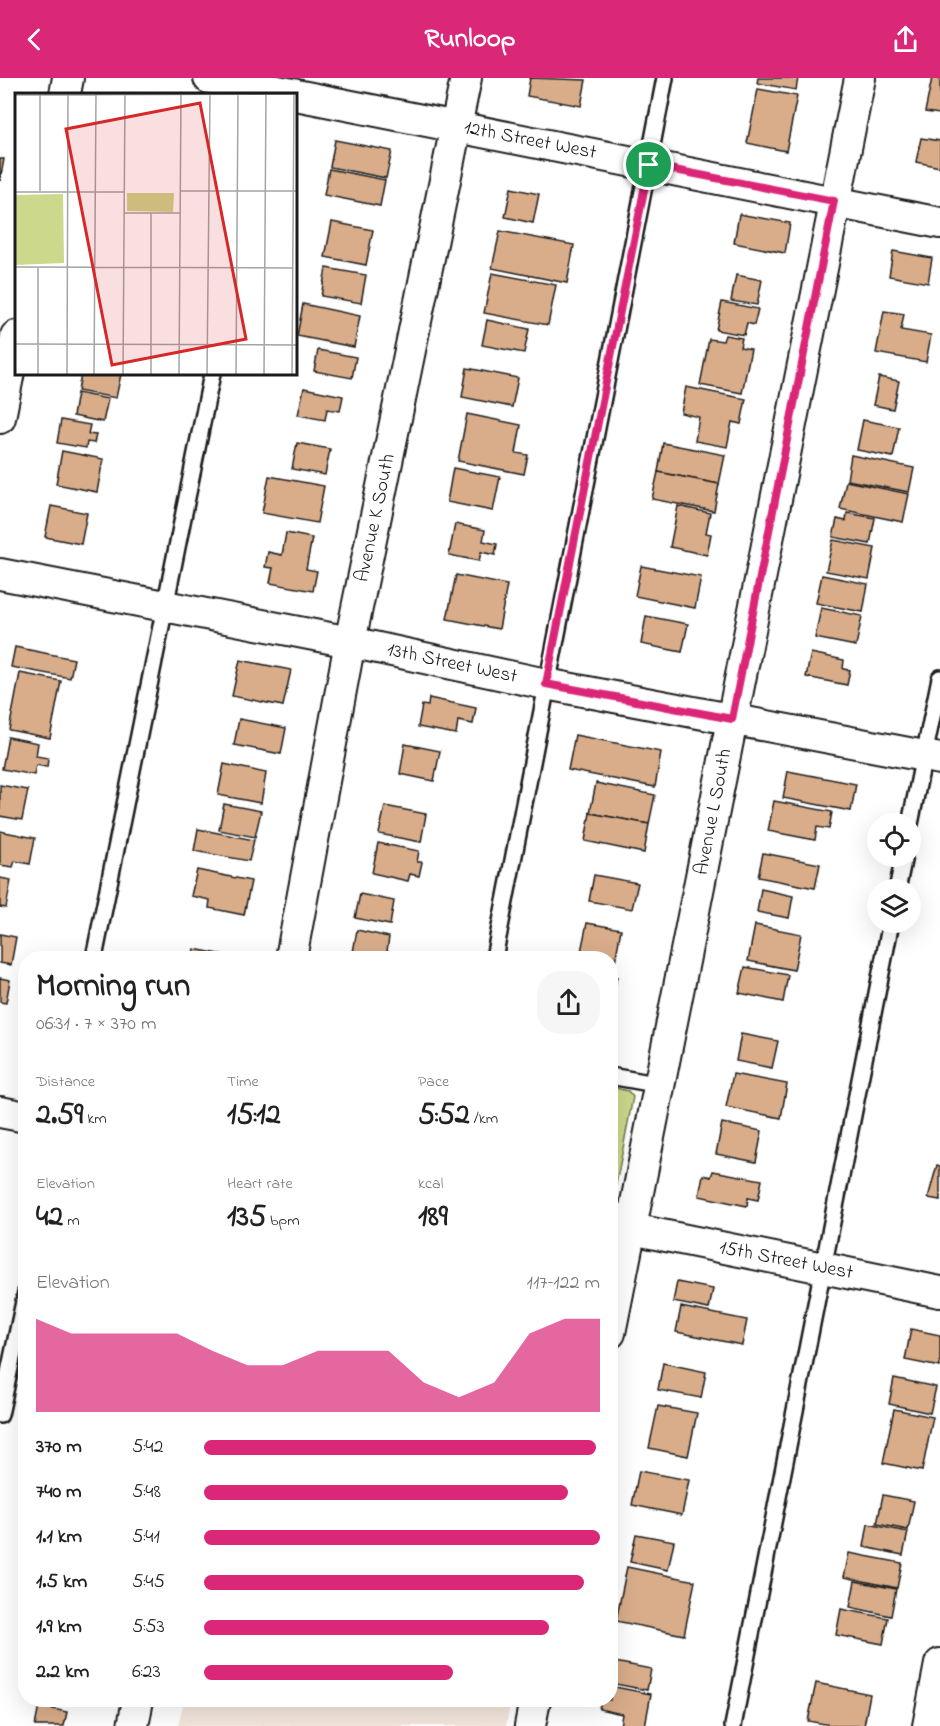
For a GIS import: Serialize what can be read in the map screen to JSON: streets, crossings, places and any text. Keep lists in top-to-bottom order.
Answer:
{
  "streets": {
    "street": [
      "12th Street West",
      "Avenue K South",
      "13th Street West",
      "Avenue L South",
      "15th Street West"
    ]
  },
  "crossings": [
    ["12th Street West", "Avenue K South"],
    ["12th Street West", "Avenue L South"],
    ["Avenue K South", "13th Street West"],
    ["13th Street West", "Avenue L South"],
    ["Avenue L South", "15th Street West"]
  ],
  "page": {
    "header": "Runloop",
    "heading": ["Morning run", "06:31 · 7 × 370 m"],
    "stats": [
      ["Distance", "2.59 km"],
      ["Time", "15:12"],
      ["Pace", "5:52 /km"],
      ["Elevation", "42 m"],
      ["Heart rate", "135 bpm"],
      ["kcal", "189"]
    ],
    "chart": ["Elevation", "117–122 m"],
    "list": [
      {
        "name": "370 m",
        "note": "5:42"
      },
      {
        "name": "740 m",
        "note": "5:48"
      },
      {
        "name": "1.1 km",
        "note": "5:41"
      },
      {
        "name": "1.5 km",
        "note": "5:45"
      },
      {
        "name": "1.9 km",
        "note": "5:53"
      },
      {
        "name": "2.2 km",
        "note": "6:23"
      }
    ]
  }
}
